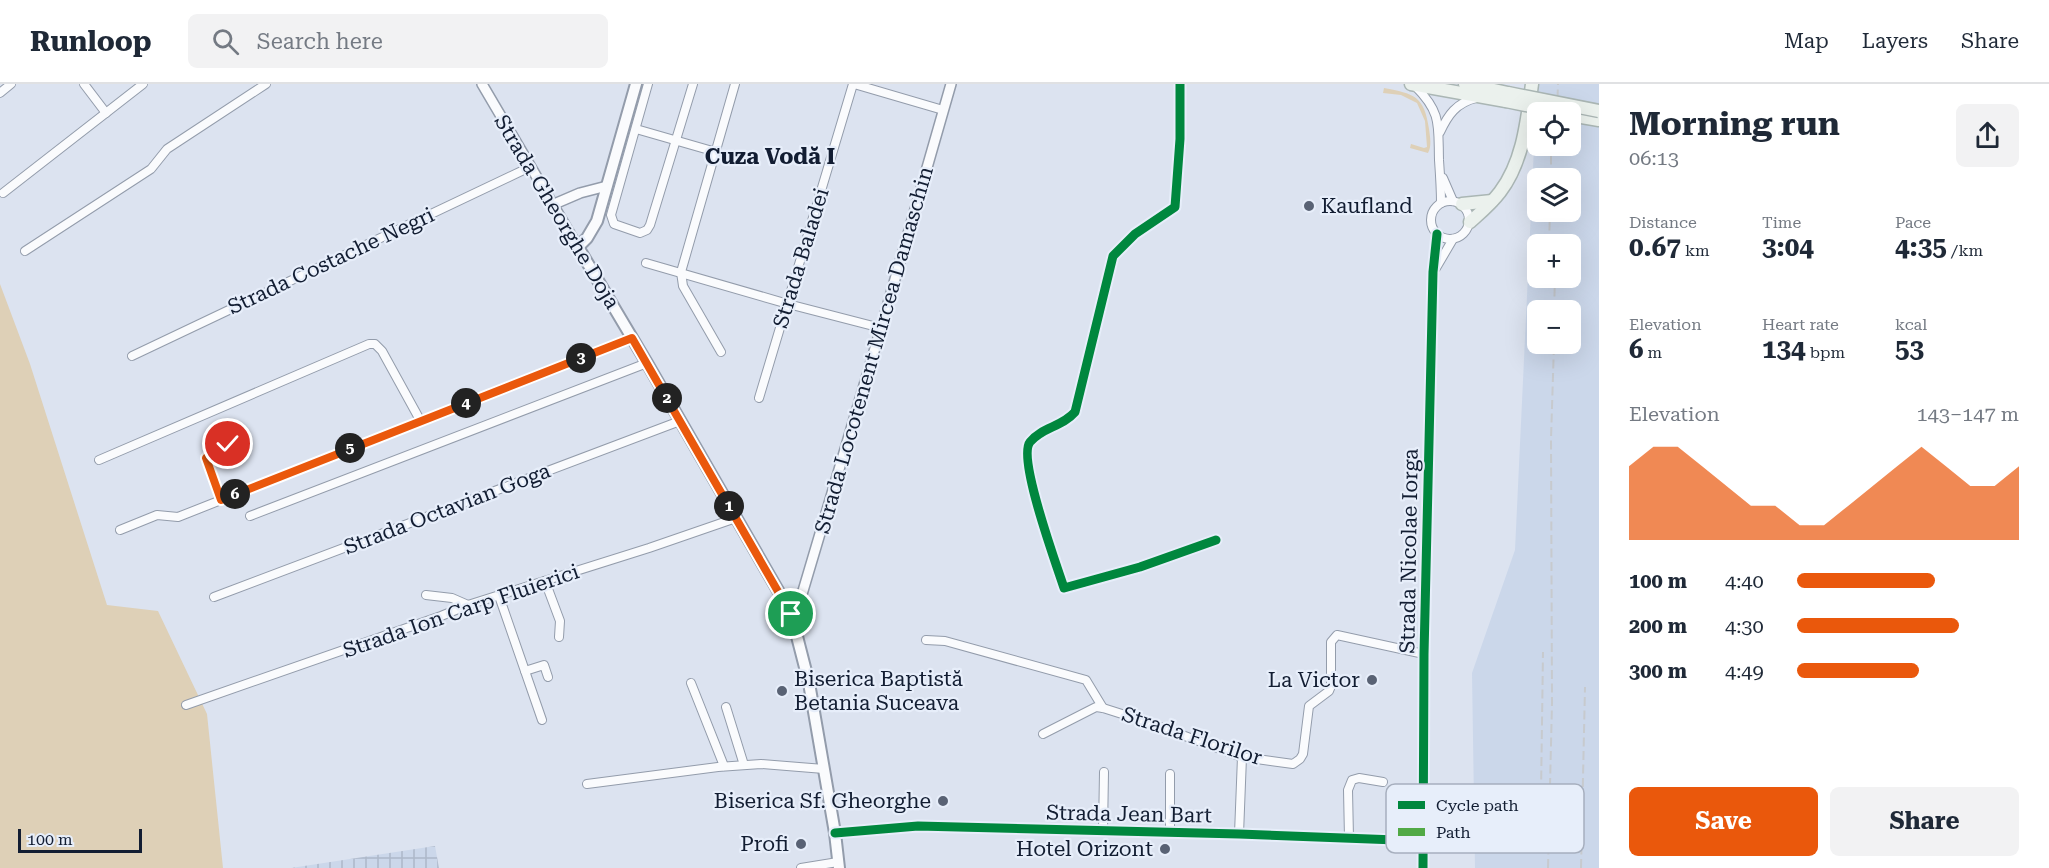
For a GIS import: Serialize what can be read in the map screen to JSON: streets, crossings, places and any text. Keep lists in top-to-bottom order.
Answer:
{
  "streets": {
    "main road": ["Strada Gheorghe Doja"],
    "street": [
      "Strada Baladei",
      "Strada Costache Negri",
      "Strada Locotenent Mircea Damaschin",
      "Strada Octavian Goga",
      "Strada Nicolae Iorga",
      "Strada Ion Carp Fluierici",
      "Strada Florilor",
      "Strada Jean Bart"
    ]
  },
  "crossings": [
    ["Strada Gheorghe Doja", "Strada Costache Negri"],
    ["Strada Gheorghe Doja", "Strada Locotenent Mircea Damaschin"],
    ["Strada Gheorghe Doja", "Strada Octavian Goga"],
    ["Strada Gheorghe Doja", "Strada Ion Carp Fluierici"],
    ["Strada Gheorghe Doja", "Strada Jean Bart"],
    ["Strada Nicolae Iorga", "Strada Florilor"]
  ],
  "districts": ["Cuza Vodă I"],
  "places": [
    "Kaufland",
    "La Victor",
    "Biserica Baptistă Betania Suceava",
    "Biserica Sf. Gheorghe",
    "Profi",
    "Hotel Orizont"
  ],
  "legend": ["Cycle path", "Path"],
  "scale_bar": "100 m",
  "page": {
    "header": "Runloop",
    "search": "Search here",
    "nav": ["Map", "Layers", "Share"],
    "heading": ["Morning run", "06:13"],
    "map_buttons": ["+", "−"],
    "stats": [
      ["Distance", "0.67 km"],
      ["Time", "3:04"],
      ["Pace", "4:35 /km"],
      ["Elevation", "6 m"],
      ["Heart rate", "134 bpm"],
      ["kcal", "53"]
    ],
    "pins": [
      "3",
      "2",
      "4",
      "5",
      "6",
      "1"
    ],
    "chart": ["Elevation", "143–147 m"],
    "list": [
      {
        "name": "100 m",
        "note": "4:40"
      },
      {
        "name": "200 m",
        "note": "4:30"
      },
      {
        "name": "300 m",
        "note": "4:49"
      }
    ],
    "buttons": ["Save", "Share"],
    "scale": "100 m"
  }
}
